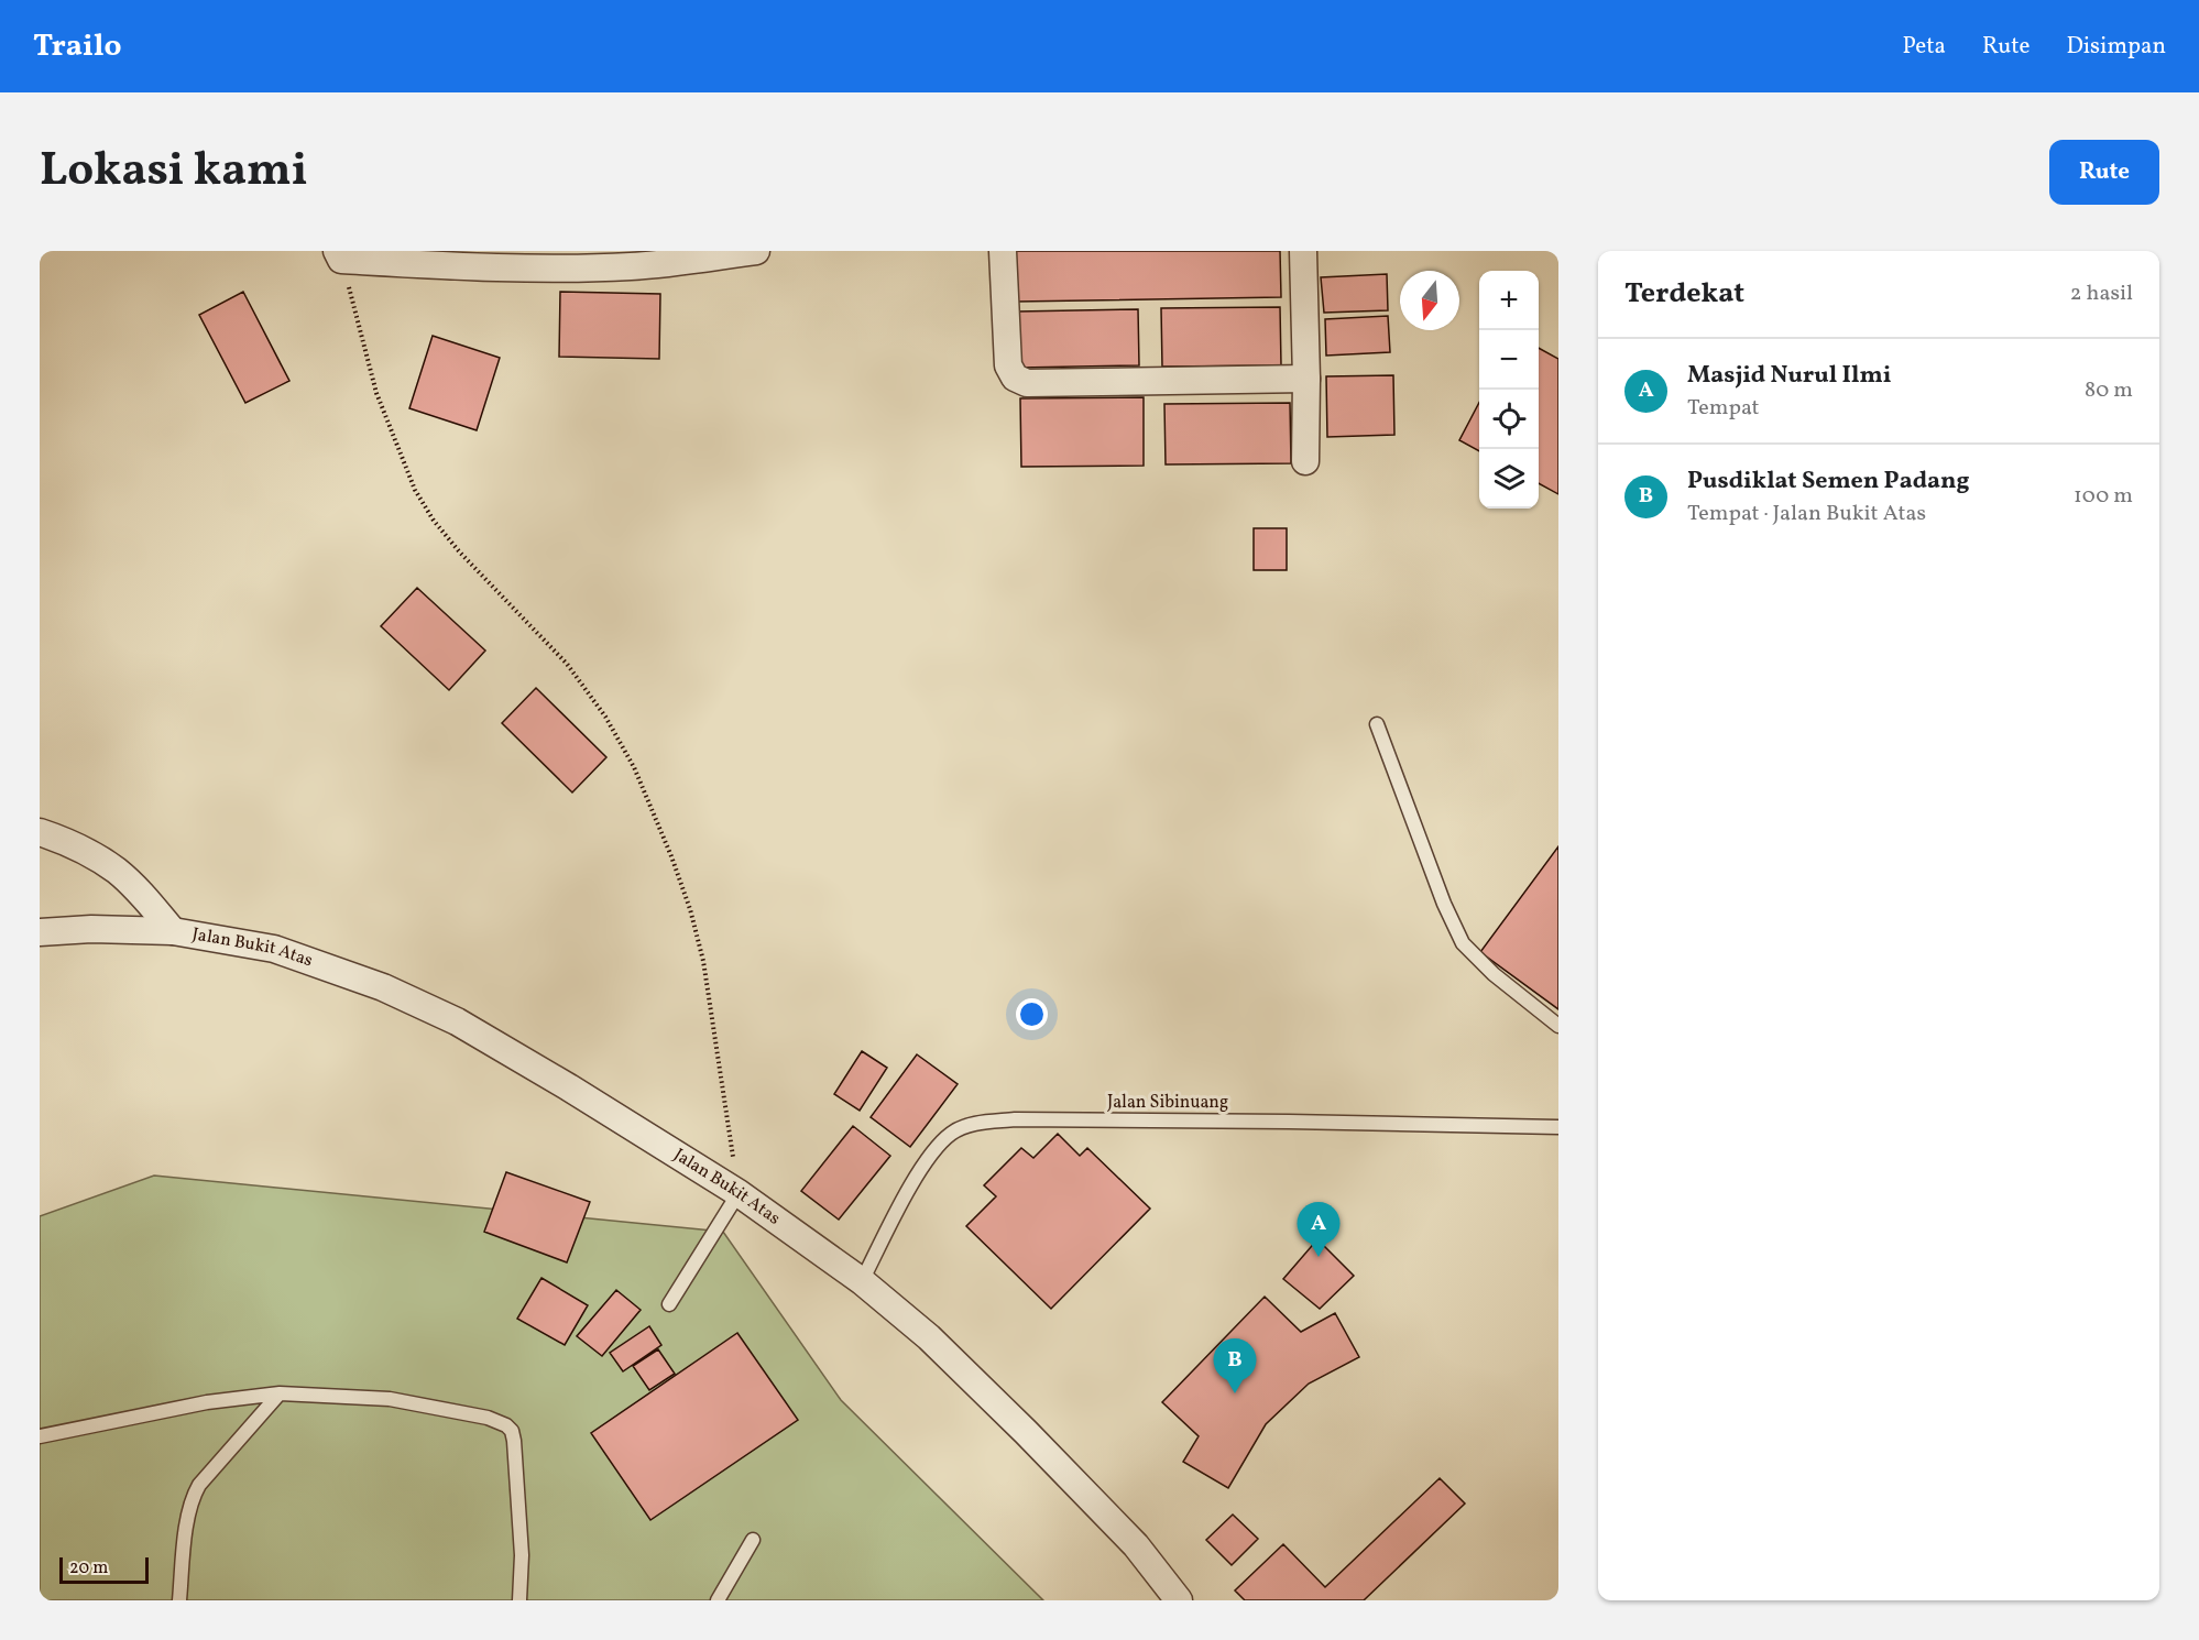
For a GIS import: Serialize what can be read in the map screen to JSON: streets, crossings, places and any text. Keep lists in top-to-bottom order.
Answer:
{
  "streets": {
    "street": ["Jalan Bukit Atas"],
    "lane": ["Jalan Sibinuang"]
  },
  "crossings": [
    ["Jalan Bukit Atas", "Jalan Sibinuang"]
  ],
  "scale_bar": "20 m",
  "north": "bottom",
  "page": {
    "header": "Trailo",
    "nav": ["Peta", "Rute", "Disimpan"],
    "title": "Lokasi kami",
    "buttons": "Rute",
    "heading": ["Terdekat", "2 hasil"],
    "map_buttons": ["+", "−"],
    "list": [
      {
        "mark": "A",
        "name": "Masjid Nurul Ilmi",
        "note": "Tempat",
        "value": "80 m"
      },
      {
        "mark": "B",
        "name": "Pusdiklat Semen Padang",
        "note": "Tempat · Jalan Bukit Atas",
        "value": "100 m"
      }
    ],
    "pins": ["A", "B"],
    "scale": "20 m"
  }
}
